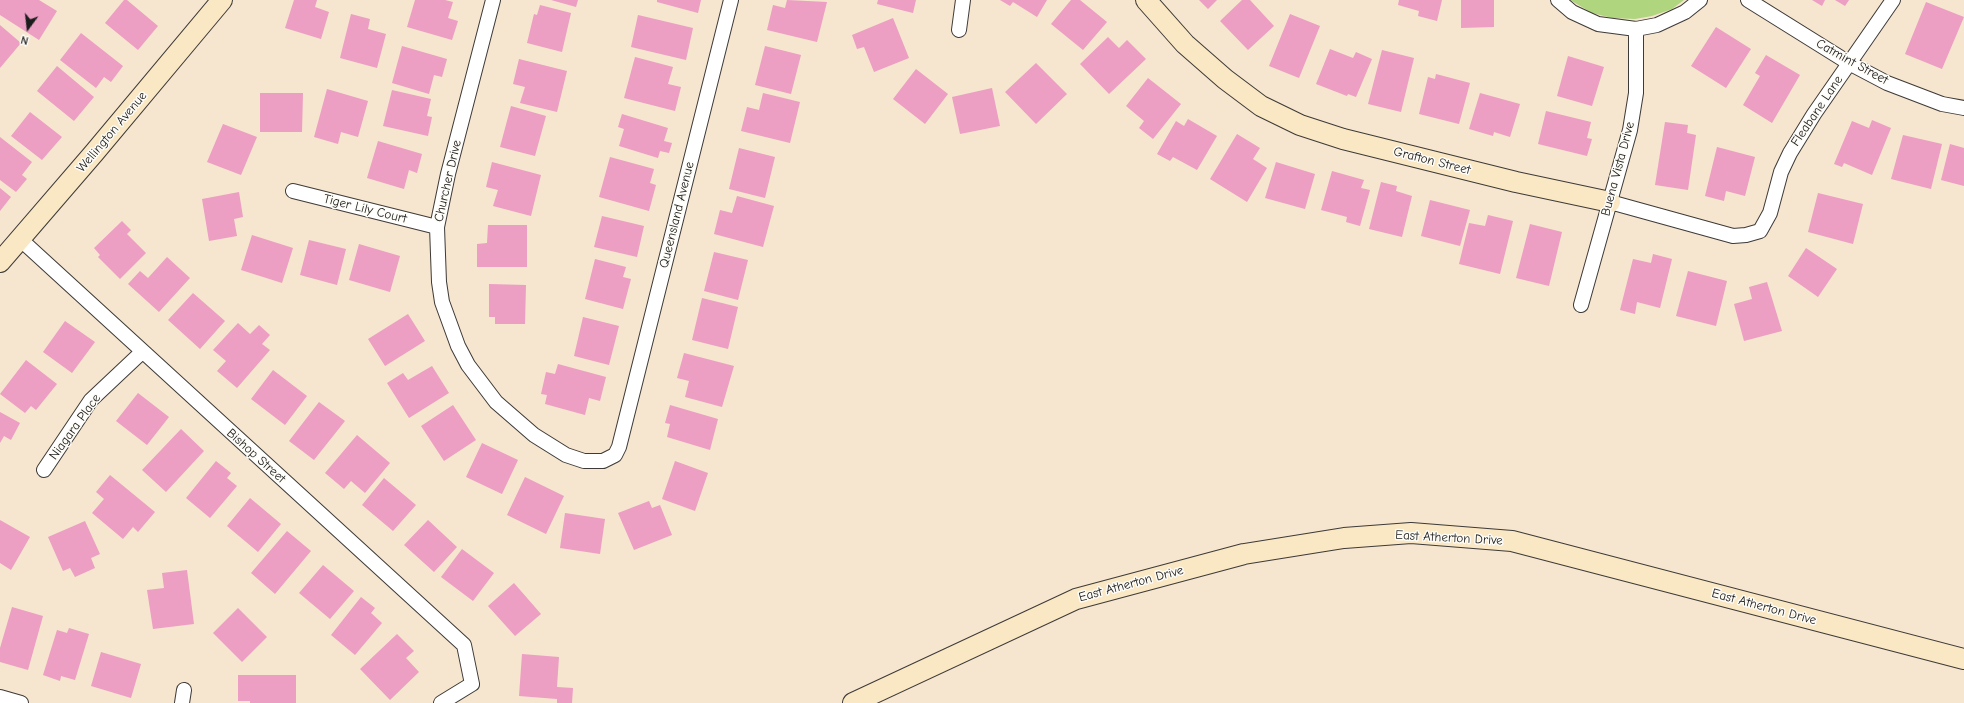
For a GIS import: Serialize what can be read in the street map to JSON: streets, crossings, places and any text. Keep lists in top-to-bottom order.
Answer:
{
  "streets": {
    "street": [
      "Catmint Street",
      "Fleabane Lane",
      "Wellington Avenue",
      "Grafton Street",
      "Buena Vista Drive",
      "Churcher Drive",
      "Tiger Lily Court",
      "Queensland Avenue",
      "Niagara Place",
      "Bishop Street",
      "East Atherton Drive"
    ]
  },
  "crossings": [
    ["Catmint Street", "Fleabane Lane"],
    ["Fleabane Lane", "Grafton Street"],
    ["Wellington Avenue", "Bishop Street"],
    ["Grafton Street", "Buena Vista Drive"],
    ["Churcher Drive", "Tiger Lily Court"],
    ["Churcher Drive", "Queensland Avenue"],
    ["Niagara Place", "Bishop Street"]
  ],
  "north": "bottom"
}
